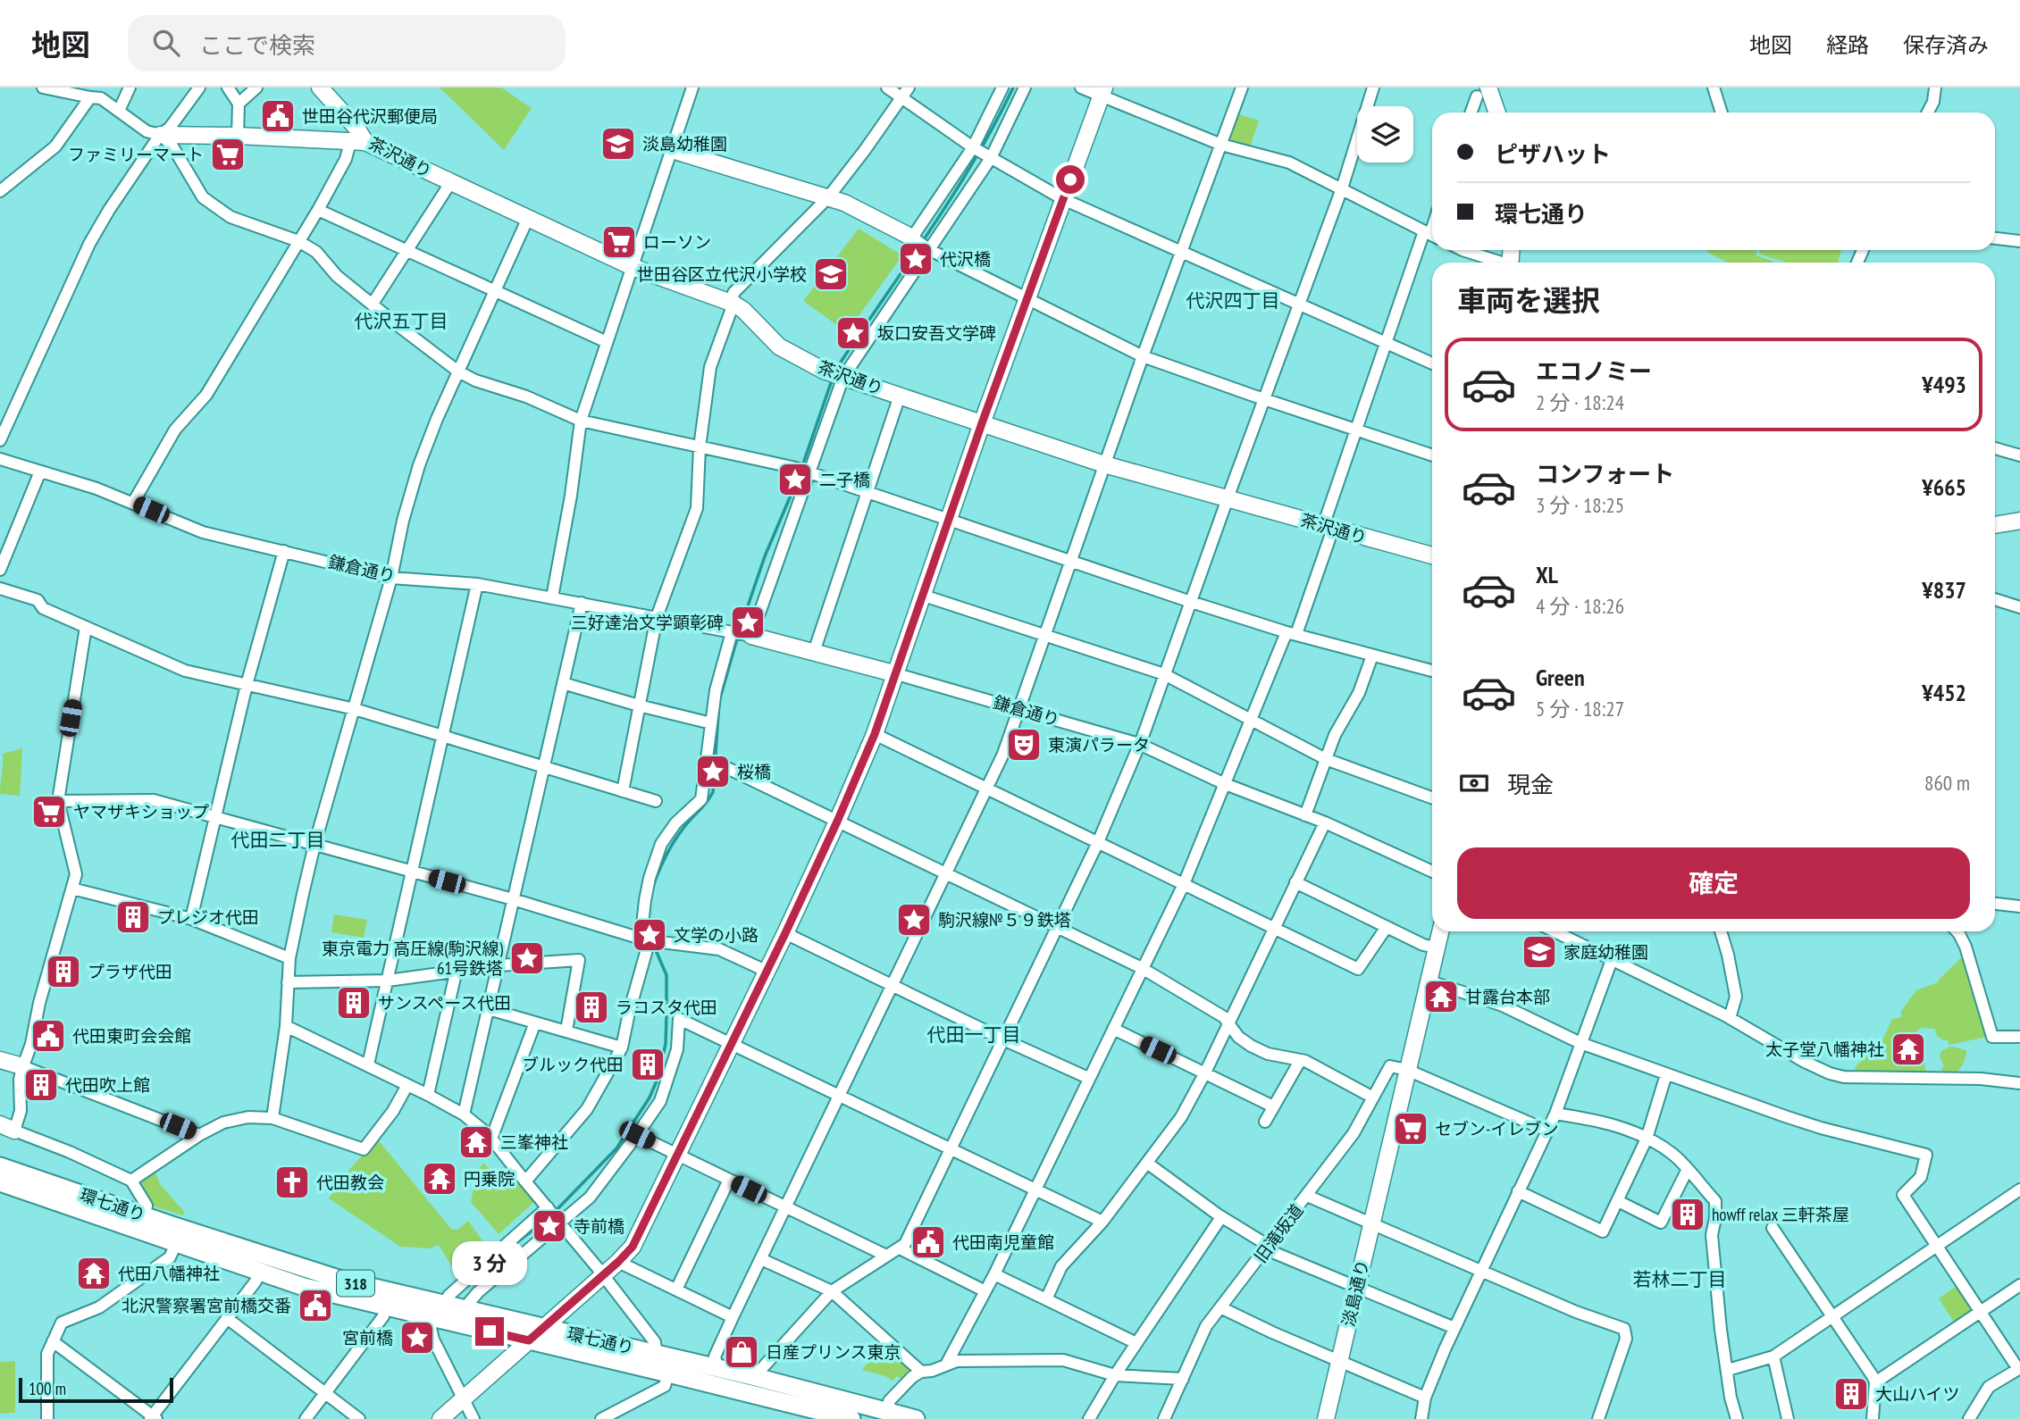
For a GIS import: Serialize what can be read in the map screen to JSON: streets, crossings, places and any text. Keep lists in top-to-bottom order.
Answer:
{
  "streets": {
    "main road": ["環七通り", "318"],
    "street": [
      "茶沢通り",
      "鎌倉通り",
      "旧滝坂道",
      "淡島通り"
    ]
  },
  "crossings": [
    ["旧滝坂道", "淡島通り"]
  ],
  "districts": [
    "代沢四丁目",
    "代沢五丁目",
    "代田二丁目",
    "代田一丁目",
    "若林二丁目"
  ],
  "places": {
    "public building": [
      "世田谷代沢郵便局",
      "代田東町会会館",
      "代田南児童館",
      "北沢警察署宮前橋交番"
    ],
    "school or university": ["淡島幼稚園", "世田谷区立代沢小学校", "家庭幼稚園"],
    "supermarket": [
      "ファミリーマート",
      "ローソン",
      "ヤマザキショップ",
      "セブン-イレブン"
    ],
    "place": [
      "代沢橋",
      "坂口安吾文学碑",
      "二子橋",
      "三好達治文学顕彰碑",
      "桜橋",
      "駒沢線№５９鉄塔",
      "文学の小路",
      "東京電力 高圧線(駒沢線) 61号鉄塔",
      "寺前橋",
      "宮前橋"
    ],
    "theatre": ["東演パラータ"],
    "building": [
      "プレジオ代田",
      "プラザ代田",
      "サンスペース代田",
      "ラコスタ代田",
      "ブルック代田",
      "代田吹上館",
      "howff relax 三軒茶屋",
      "大山ハイツ"
    ],
    "temple": [
      "甘露台本部",
      "太子堂八幡神社",
      "三峯神社",
      "円乗院",
      "代田八幡神社"
    ],
    "church": ["代田教会"],
    "shop": ["日産プリンス東京"]
  },
  "scale_bar": "100 m",
  "page": {
    "header": "地図",
    "search": "ここで検索",
    "nav": ["地図", "経路", "保存済み"],
    "banner": ["ピザハット", "環七通り"],
    "heading": "車両を選択",
    "list": [
      {
        "name": "エコノミー",
        "note": "2 分 · 18:24",
        "value": "¥493"
      },
      {
        "name": "コンフォート",
        "note": "3 分 · 18:25",
        "value": "¥665"
      },
      {
        "name": "XL",
        "note": "4 分 · 18:26",
        "value": "¥837"
      },
      {
        "name": "Green",
        "note": "5 分 · 18:27",
        "value": "¥452"
      }
    ],
    "pay": ["現金", "860 m"],
    "buttons": "確定",
    "bubble": "3 分",
    "scale": "100 m"
  }
}
